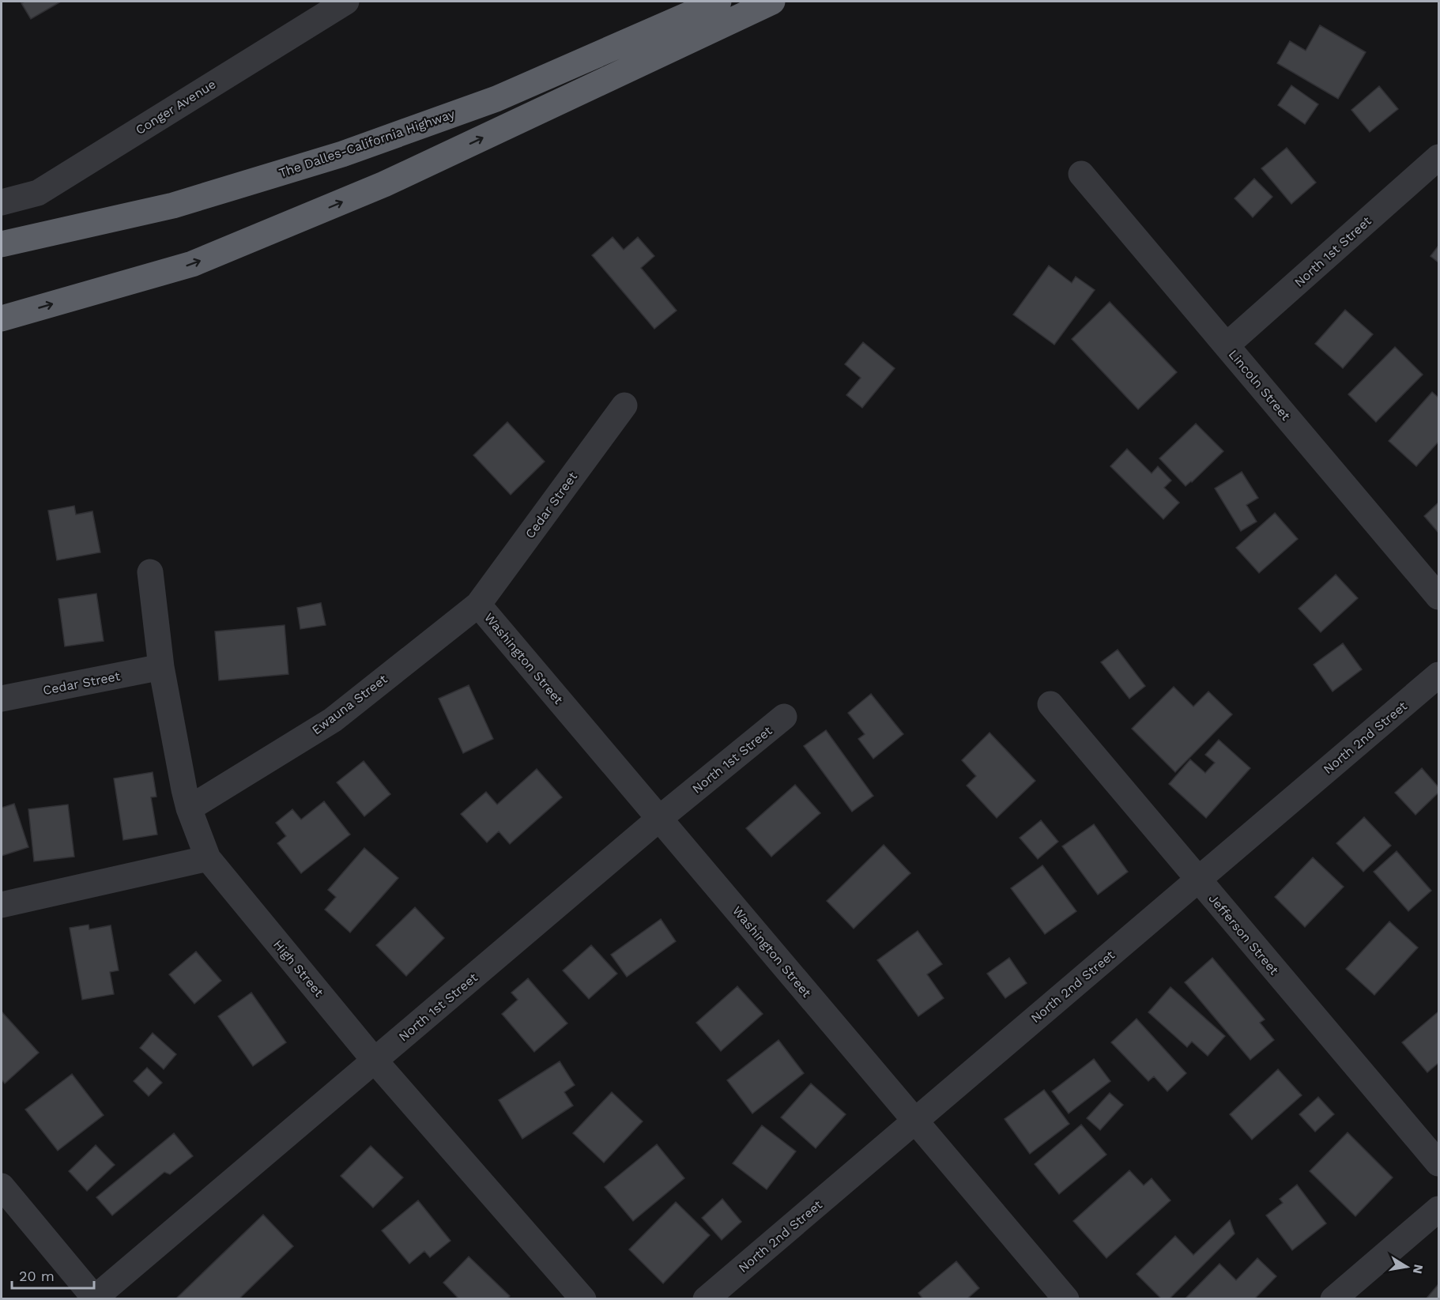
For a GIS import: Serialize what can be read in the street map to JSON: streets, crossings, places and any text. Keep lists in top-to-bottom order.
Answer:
{
  "streets": {
    "highway": ["The Dalles-California Highway"],
    "street": [
      "Conger Avenue",
      "North 1st Street",
      "Lincoln Street",
      "Cedar Street",
      "Washington Street",
      "Ewauna Street",
      "North 2nd Street",
      "Jefferson Street",
      "High Street"
    ]
  },
  "crossings": [
    ["North 1st Street", "Lincoln Street"],
    ["North 1st Street", "Washington Street"],
    ["North 1st Street", "High Street"],
    ["Cedar Street", "Washington Street"],
    ["Cedar Street", "Ewauna Street"],
    ["Cedar Street", "High Street"],
    ["Washington Street", "Ewauna Street"],
    ["Washington Street", "North 2nd Street"],
    ["Ewauna Street", "High Street"],
    ["North 2nd Street", "Jefferson Street"]
  ],
  "scale_bar": "20 m",
  "north": "right"
}
